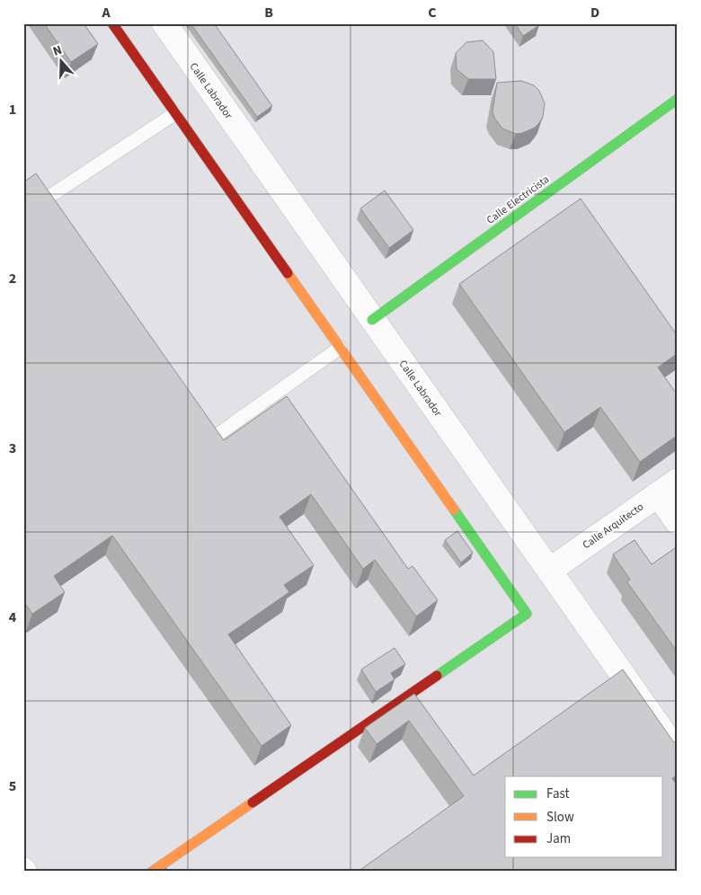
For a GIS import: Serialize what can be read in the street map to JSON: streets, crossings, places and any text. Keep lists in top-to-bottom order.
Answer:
{
  "streets": {
    "street": ["Calle Labrador", "Calle Electricista", "Calle Arquitecto"]
  },
  "crossings": [
    ["Calle Labrador", "Calle Electricista"],
    ["Calle Labrador", "Calle Arquitecto"]
  ],
  "legend": ["Fast", "Slow", "Jam"],
  "north": "top",
  "grid": {
    "columns": [
      "A",
      "B",
      "C",
      "D"
    ],
    "rows": [
      "1",
      "2",
      "3",
      "4",
      "5"
    ]
  }
}
